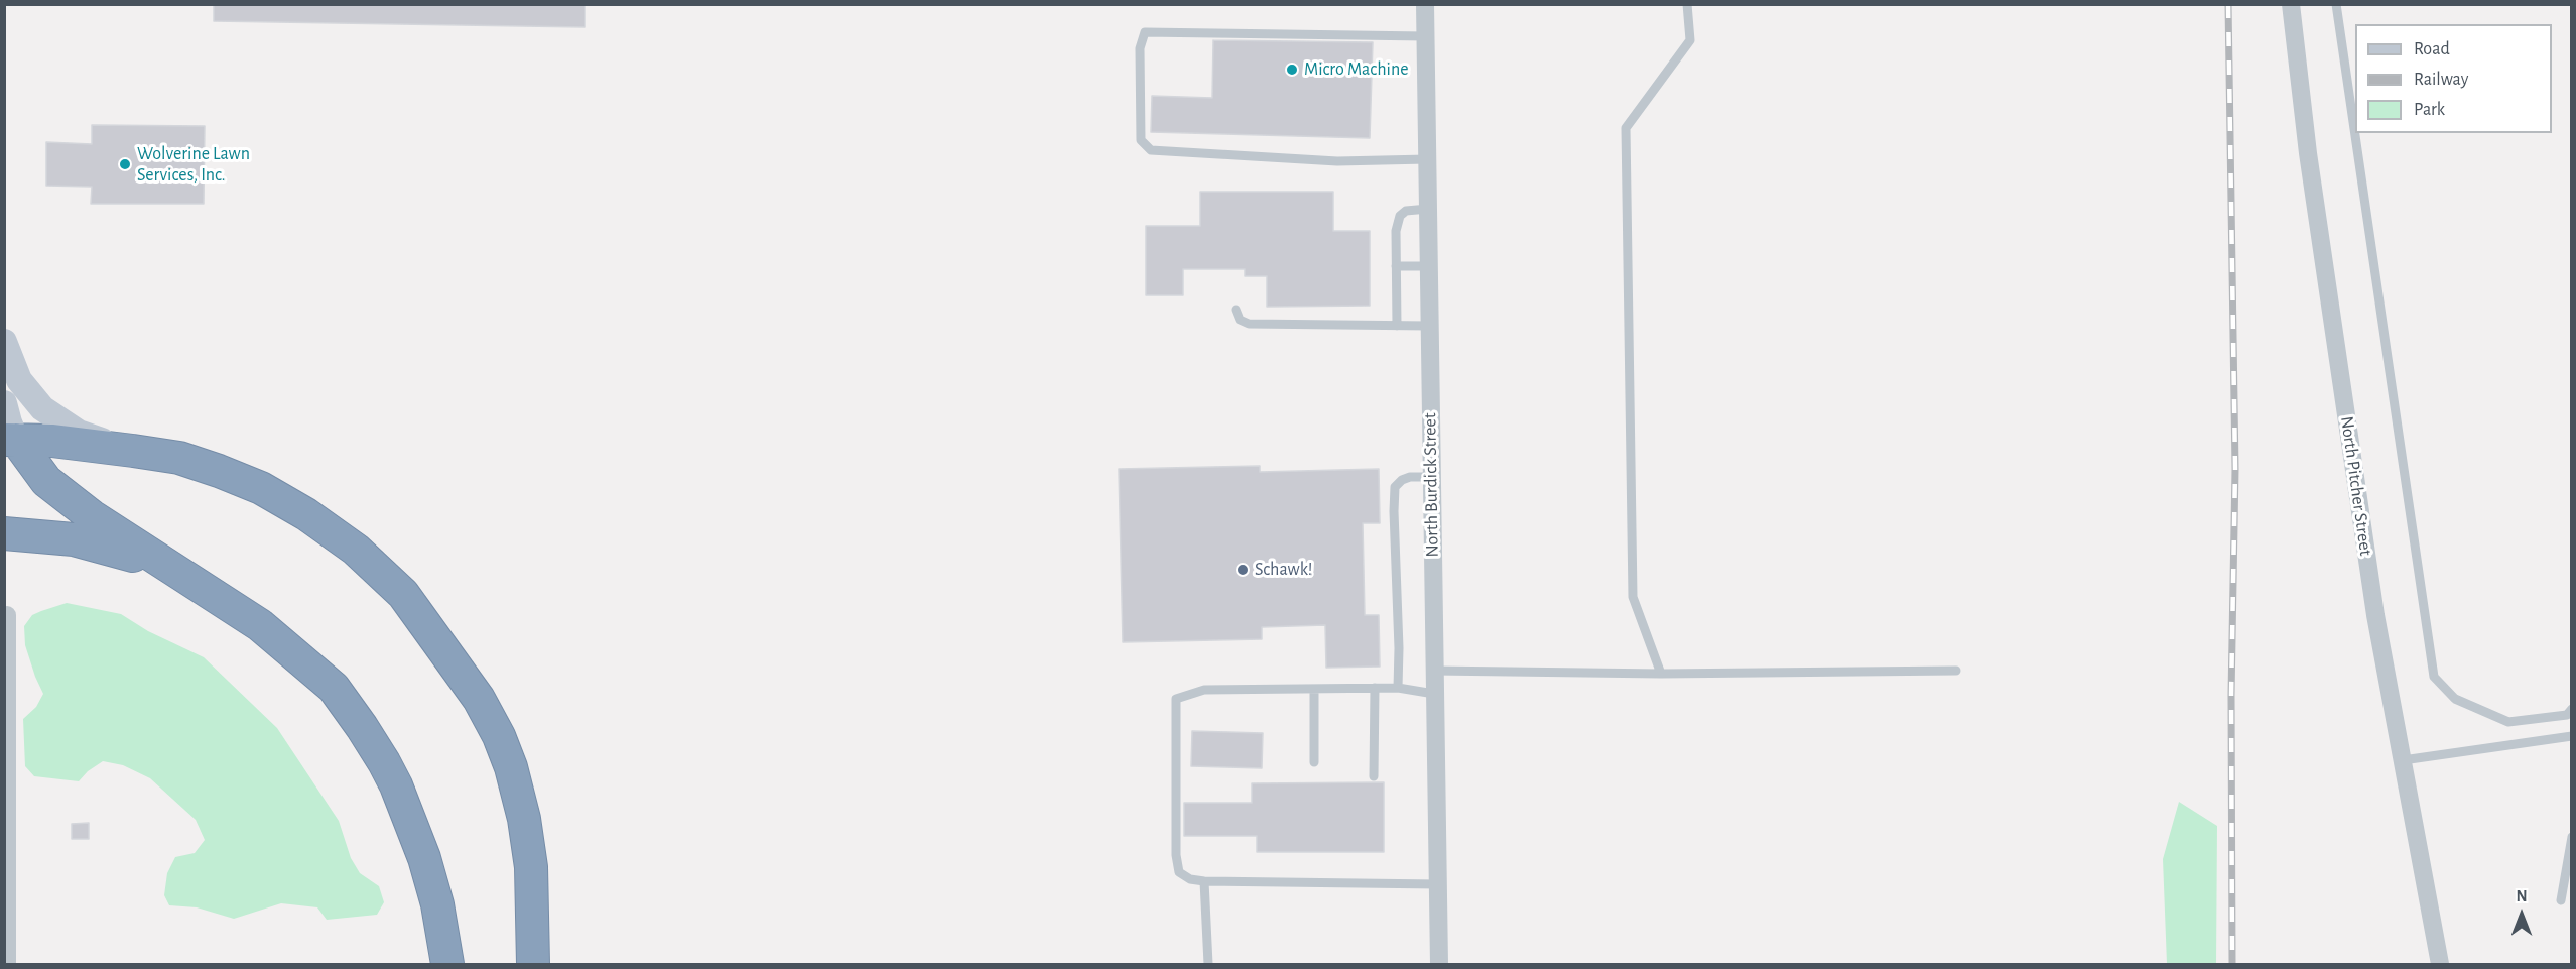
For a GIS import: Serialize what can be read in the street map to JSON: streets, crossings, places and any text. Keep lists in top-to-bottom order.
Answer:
{
  "streets": {
    "street": ["North Burdick Street", "North Pitcher Street"]
  },
  "places": ["Micro Machine", "Wolverine Lawn Services, Inc.", "Schawk!"],
  "legend": ["Road", "Railway", "Park"],
  "north": "top"
}
